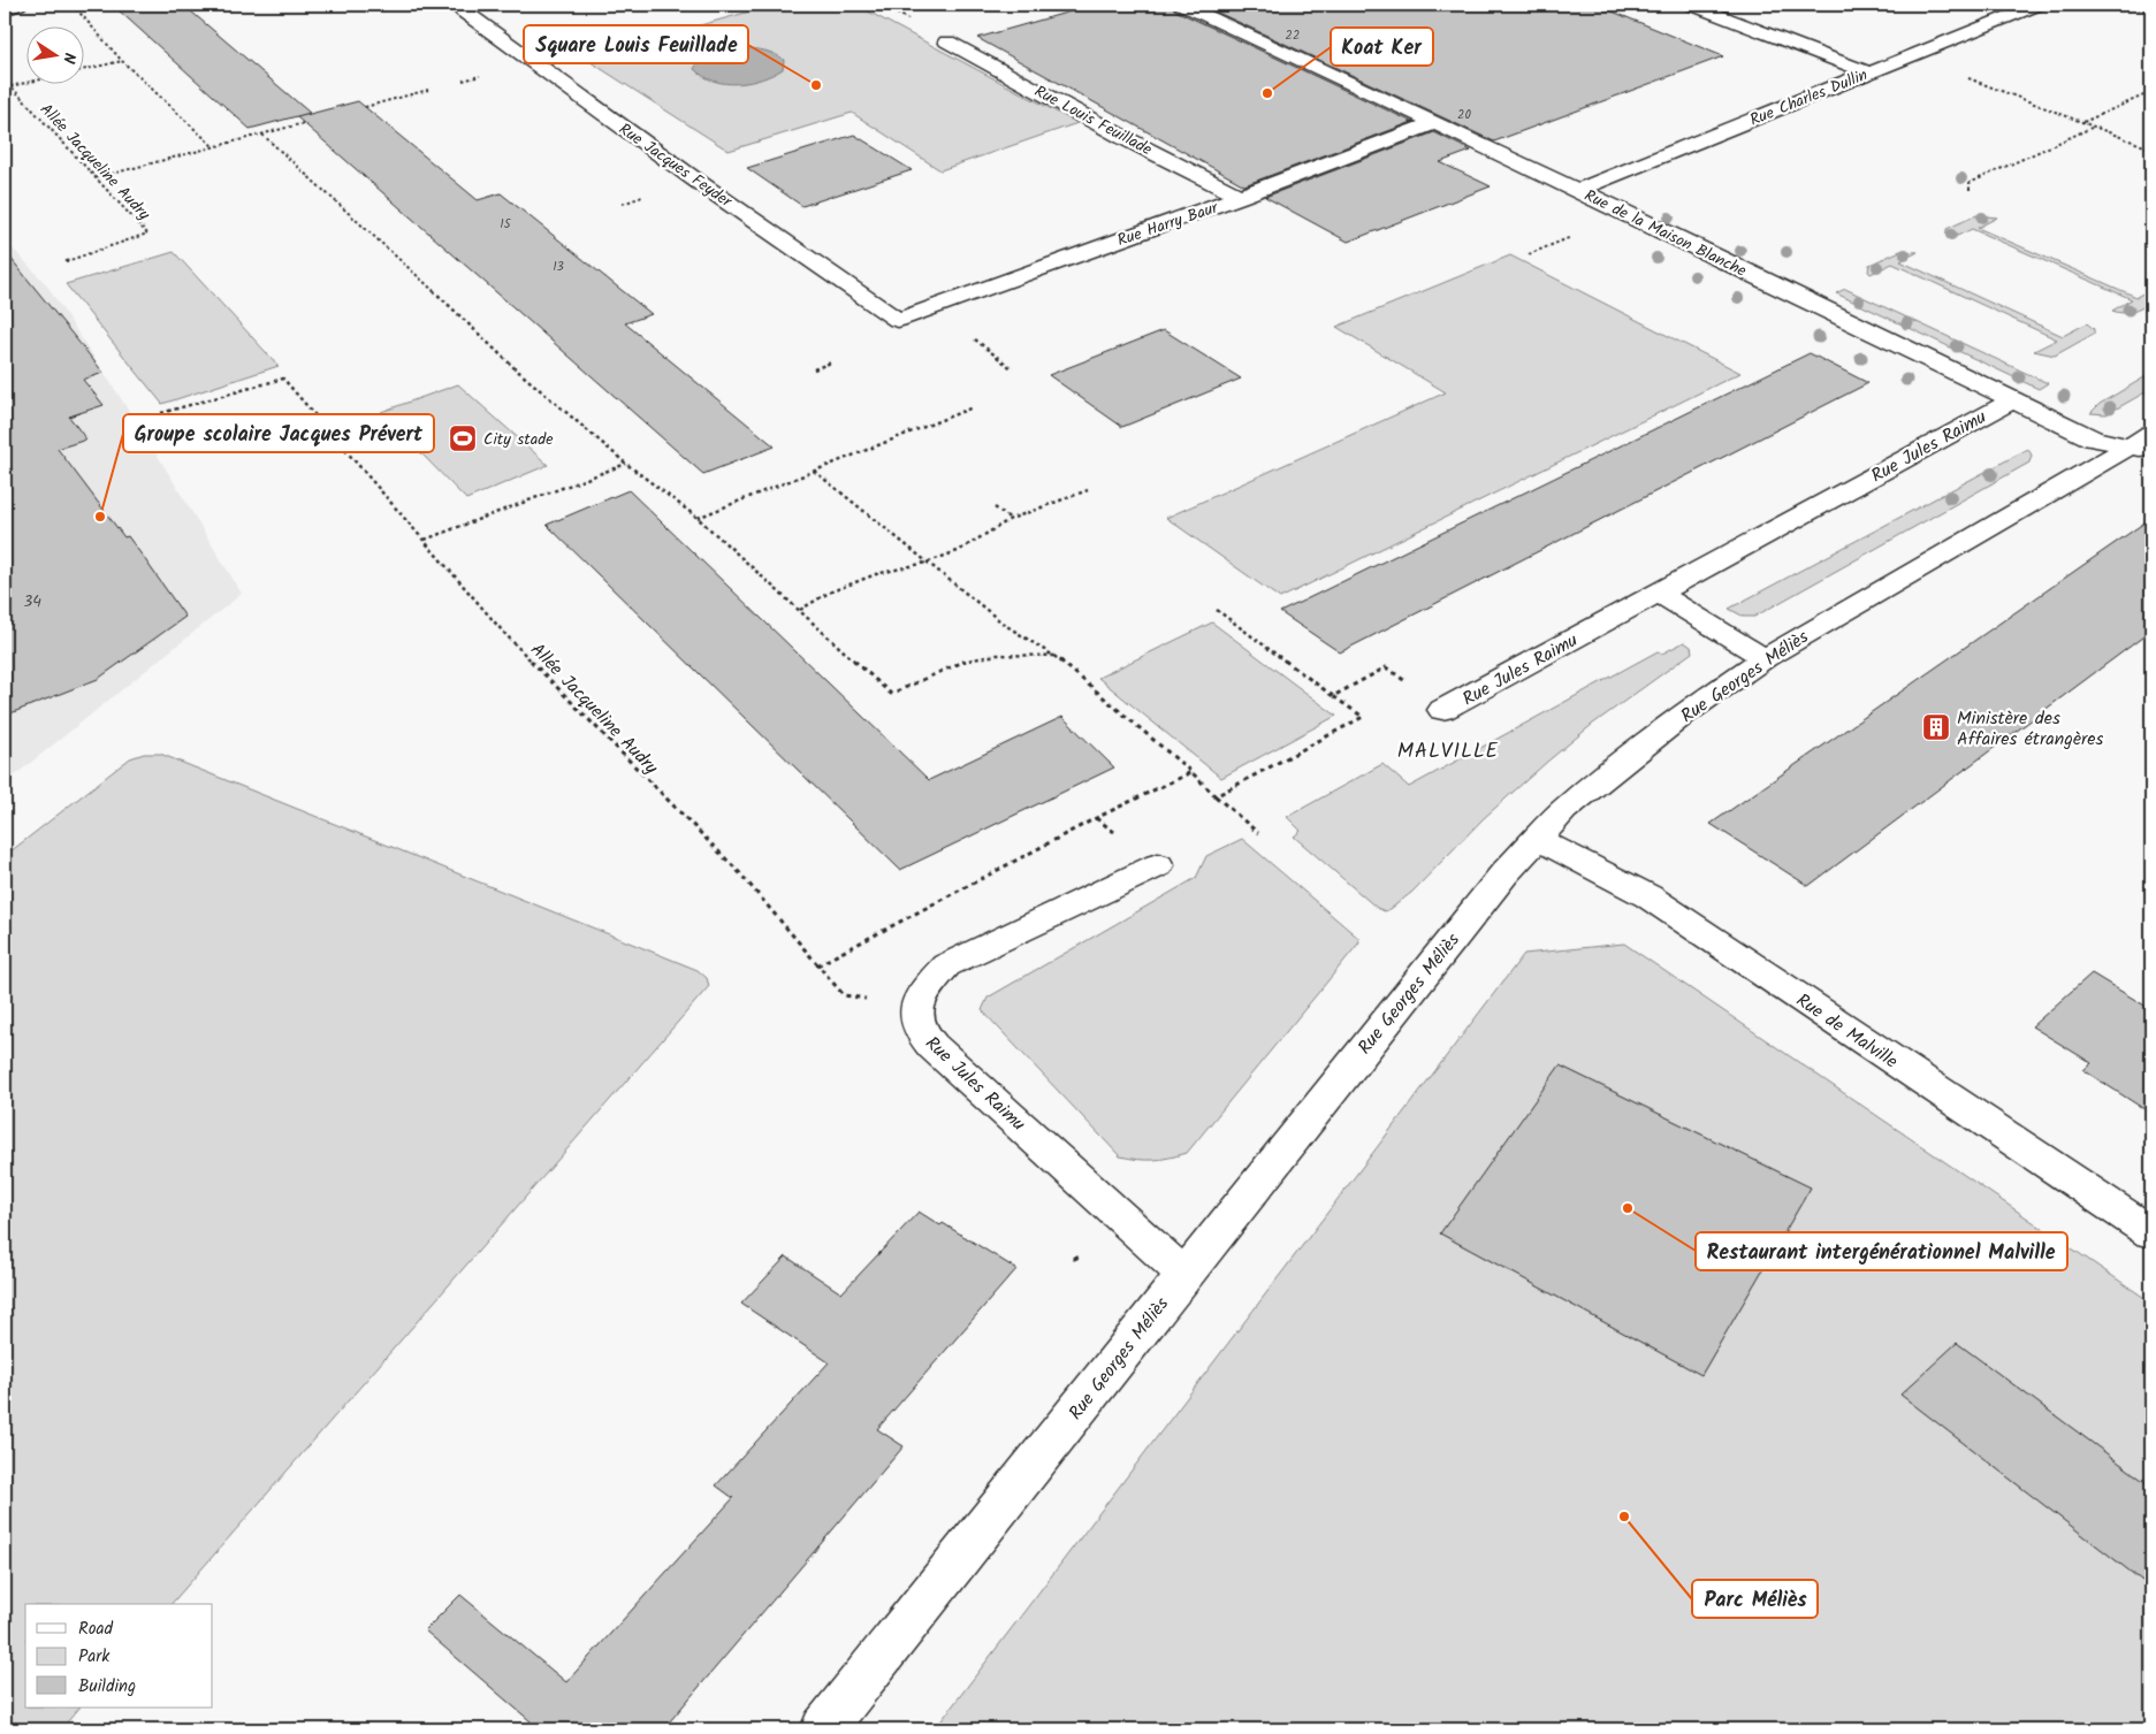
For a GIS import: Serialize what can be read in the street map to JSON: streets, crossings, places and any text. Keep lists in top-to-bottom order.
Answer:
{
  "streets": {
    "street": [
      "Rue Charles Dullin",
      "Rue Louis Feuillade",
      "Rue Jacques Feyder",
      "Rue Harry Baur",
      "Rue de la Maison Blanche",
      "Rue Jules Raimu",
      "Rue Georges Méliès",
      "Rue de Malville"
    ],
    "path": ["Allée Jacqueline Audry"]
  },
  "crossings": [
    ["Rue Charles Dullin", "Rue de la Maison Blanche"],
    ["Rue Louis Feuillade", "Rue Harry Baur"],
    ["Allée Jacqueline Audry", "Rue Jules Raimu"],
    ["Rue Jacques Feyder", "Rue Harry Baur"],
    ["Rue Harry Baur", "Rue de la Maison Blanche"],
    ["Rue de la Maison Blanche", "Rue Jules Raimu"],
    ["Rue de la Maison Blanche", "Rue Georges Méliès"],
    ["Rue Jules Raimu", "Rue Georges Méliès"],
    ["Rue Georges Méliès", "Rue de Malville"]
  ],
  "districts": ["MALVILLE"],
  "places": {
    "other": [
      "Square Louis Feuillade",
      "Koat Ker",
      "Groupe scolaire Jacques Prévert",
      "Restaurant intergénérationnel Malville",
      "Parc Méliès"
    ],
    "sports": ["City stade"],
    "building": ["Ministère des Affaires étrangères"]
  },
  "house_numbers": [
    "22",
    "20",
    "15",
    "13",
    "34"
  ],
  "legend": ["Road", "Park", "Building"],
  "north": "right"
}
